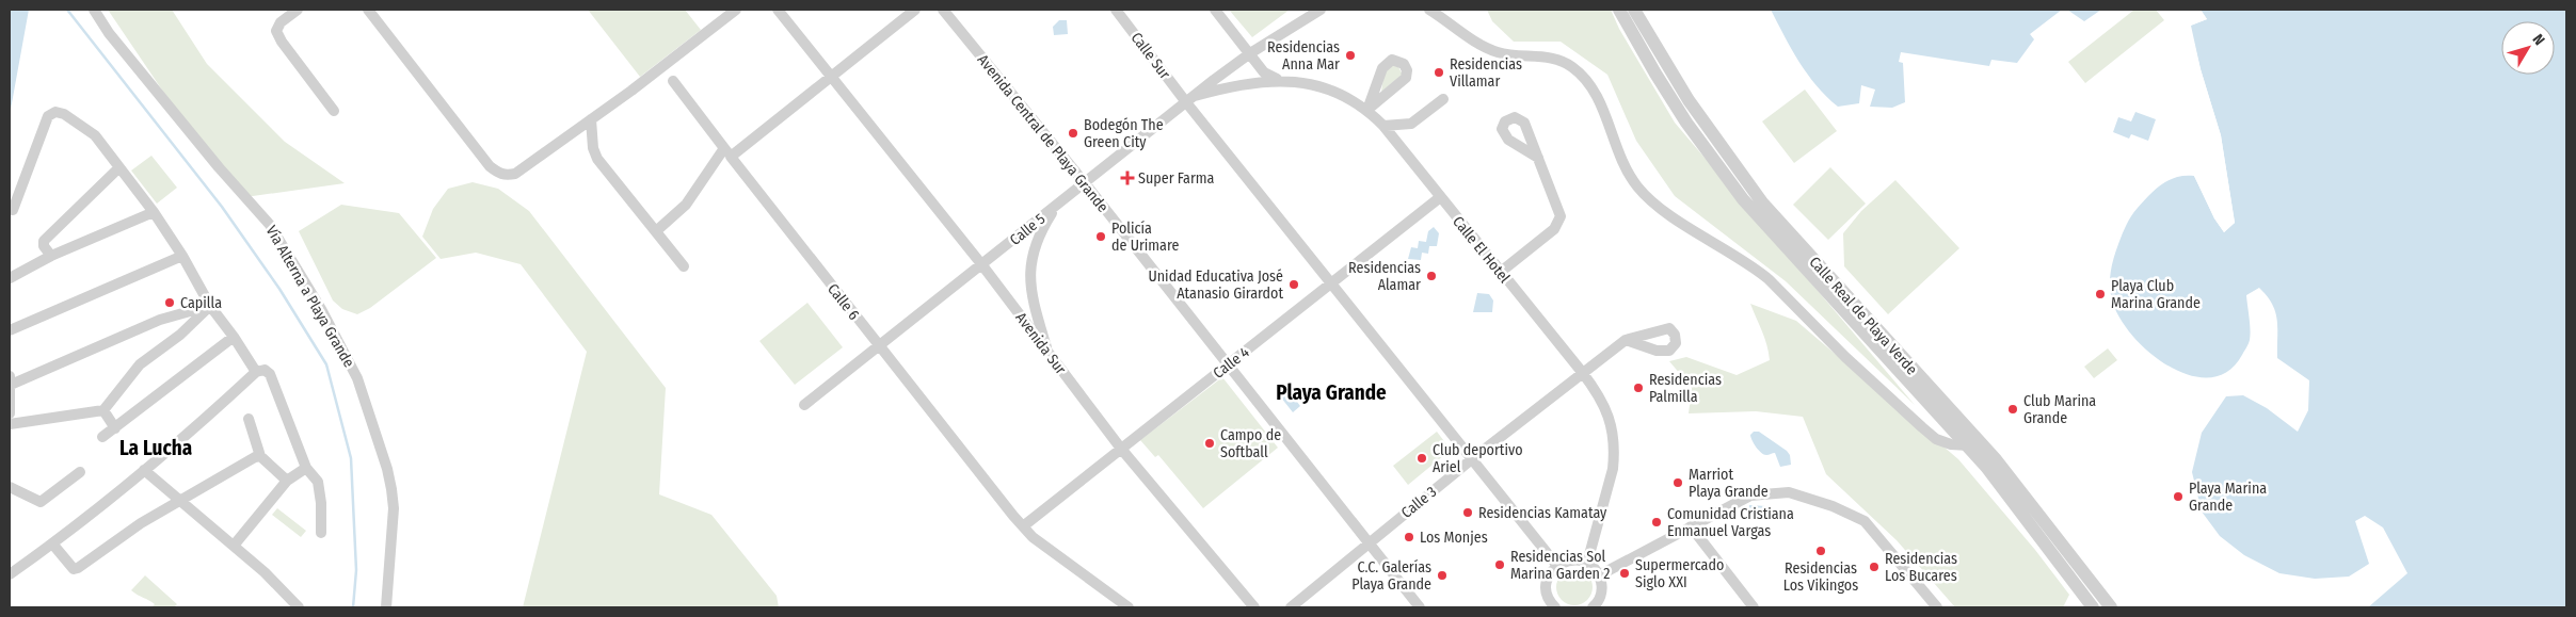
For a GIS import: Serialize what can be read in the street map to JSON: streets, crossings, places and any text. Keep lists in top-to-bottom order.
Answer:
{
  "streets": {
    "street": [
      "Calle Sur",
      "Avenida Central de Playa Grande",
      "Calle 5",
      "Calle El Hotel",
      "Vía Alterna a Playa Grande",
      "Calle 6",
      "Calle Real de Playa Verde",
      "Avenida Sur",
      "Calle 4",
      "Calle 3"
    ]
  },
  "crossings": [
    ["Calle Sur", "Calle 5"],
    ["Calle Sur", "Calle El Hotel"],
    ["Calle Sur", "Calle 4"],
    ["Calle Sur", "Calle 3"],
    ["Avenida Central de Playa Grande", "Calle 5"],
    ["Avenida Central de Playa Grande", "Calle 4"],
    ["Avenida Central de Playa Grande", "Calle 3"],
    ["Calle 5", "Calle El Hotel"],
    ["Calle 5", "Calle 6"],
    ["Calle 5", "Avenida Sur"],
    ["Calle El Hotel", "Calle 4"],
    ["Calle El Hotel", "Calle 3"],
    ["Calle 6", "Calle 4"],
    ["Avenida Sur", "Calle 4"]
  ],
  "districts": ["Playa Grande", "La Lucha"],
  "places": {
    "other": [
      "Residencias Anna Mar",
      "Residencias Villamar",
      "Bodegón The Green City",
      "Policía de Urimare",
      "Residencias Alamar",
      "Unidad Educativa José Atanasio Girardot",
      "Playa Club Marina Grande",
      "Capilla",
      "Residencias Palmilla",
      "Club Marina Grande",
      "Campo de Softball",
      "Club deportivo Ariel",
      "Marriot Playa Grande",
      "Playa Marina Grande",
      "Residencias Kamatay",
      "Comunidad Cristiana Enmanuel Vargas",
      "Los Monjes",
      "Residencias Los Vikingos",
      "Residencias Sol Marina Garden 2",
      "Residencias Los Bucares",
      "Supermercado Siglo XXI",
      "C.C. Galerías Playa Grande"
    ],
    "health": ["Super Farma"]
  },
  "north": "top right"
}
